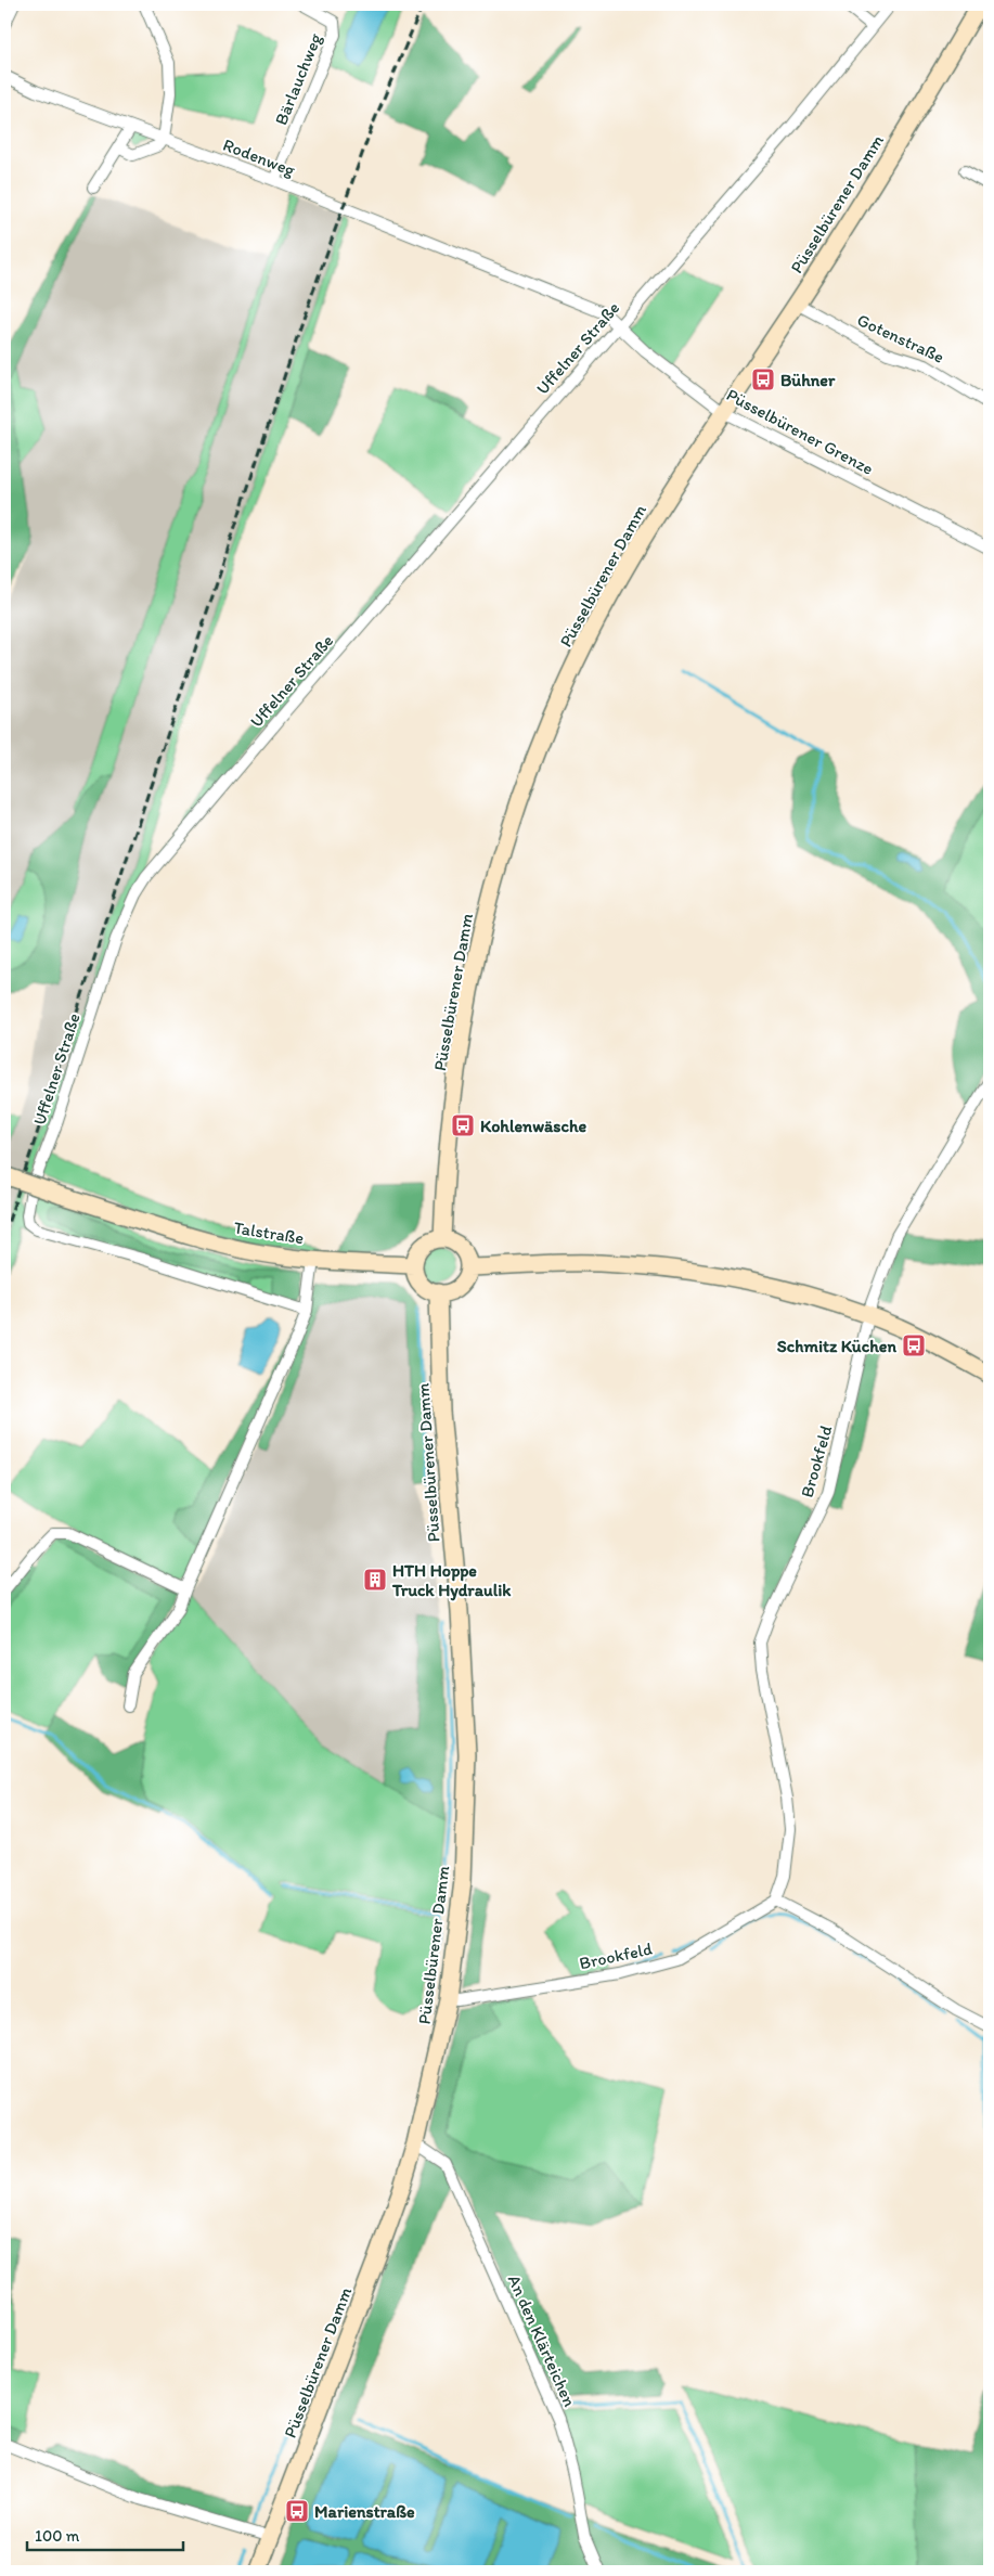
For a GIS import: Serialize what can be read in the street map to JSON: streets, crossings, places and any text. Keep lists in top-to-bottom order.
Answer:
{
  "streets": {
    "main road": ["Püsselbürener Damm", "Talstraße"],
    "street": [
      "Bärlauchweg",
      "Rodenweg",
      "Gotenstraße",
      "Uffelner Straße",
      "Püsselbürener Grenze",
      "Brookfeld",
      "An den Klärteichen"
    ]
  },
  "crossings": [
    ["Bärlauchweg", "Rodenweg"],
    ["Rodenweg", "Püsselbürener Grenze"],
    ["Püsselbürener Damm", "Gotenstraße"],
    ["Püsselbürener Damm", "Püsselbürener Grenze"],
    ["Püsselbürener Damm", "Brookfeld"],
    ["Püsselbürener Damm", "An den Klärteichen"],
    ["Uffelner Straße", "Püsselbürener Grenze"],
    ["Uffelner Straße", "Talstraße"]
  ],
  "places": {
    "bus stop": [
      "Bühner",
      "Kohlenwäsche",
      "Schmitz Küchen",
      "Marienstraße"
    ],
    "building": ["HTH Hoppe Truck Hydraulik"]
  },
  "scale_bar": "100 m"
}
